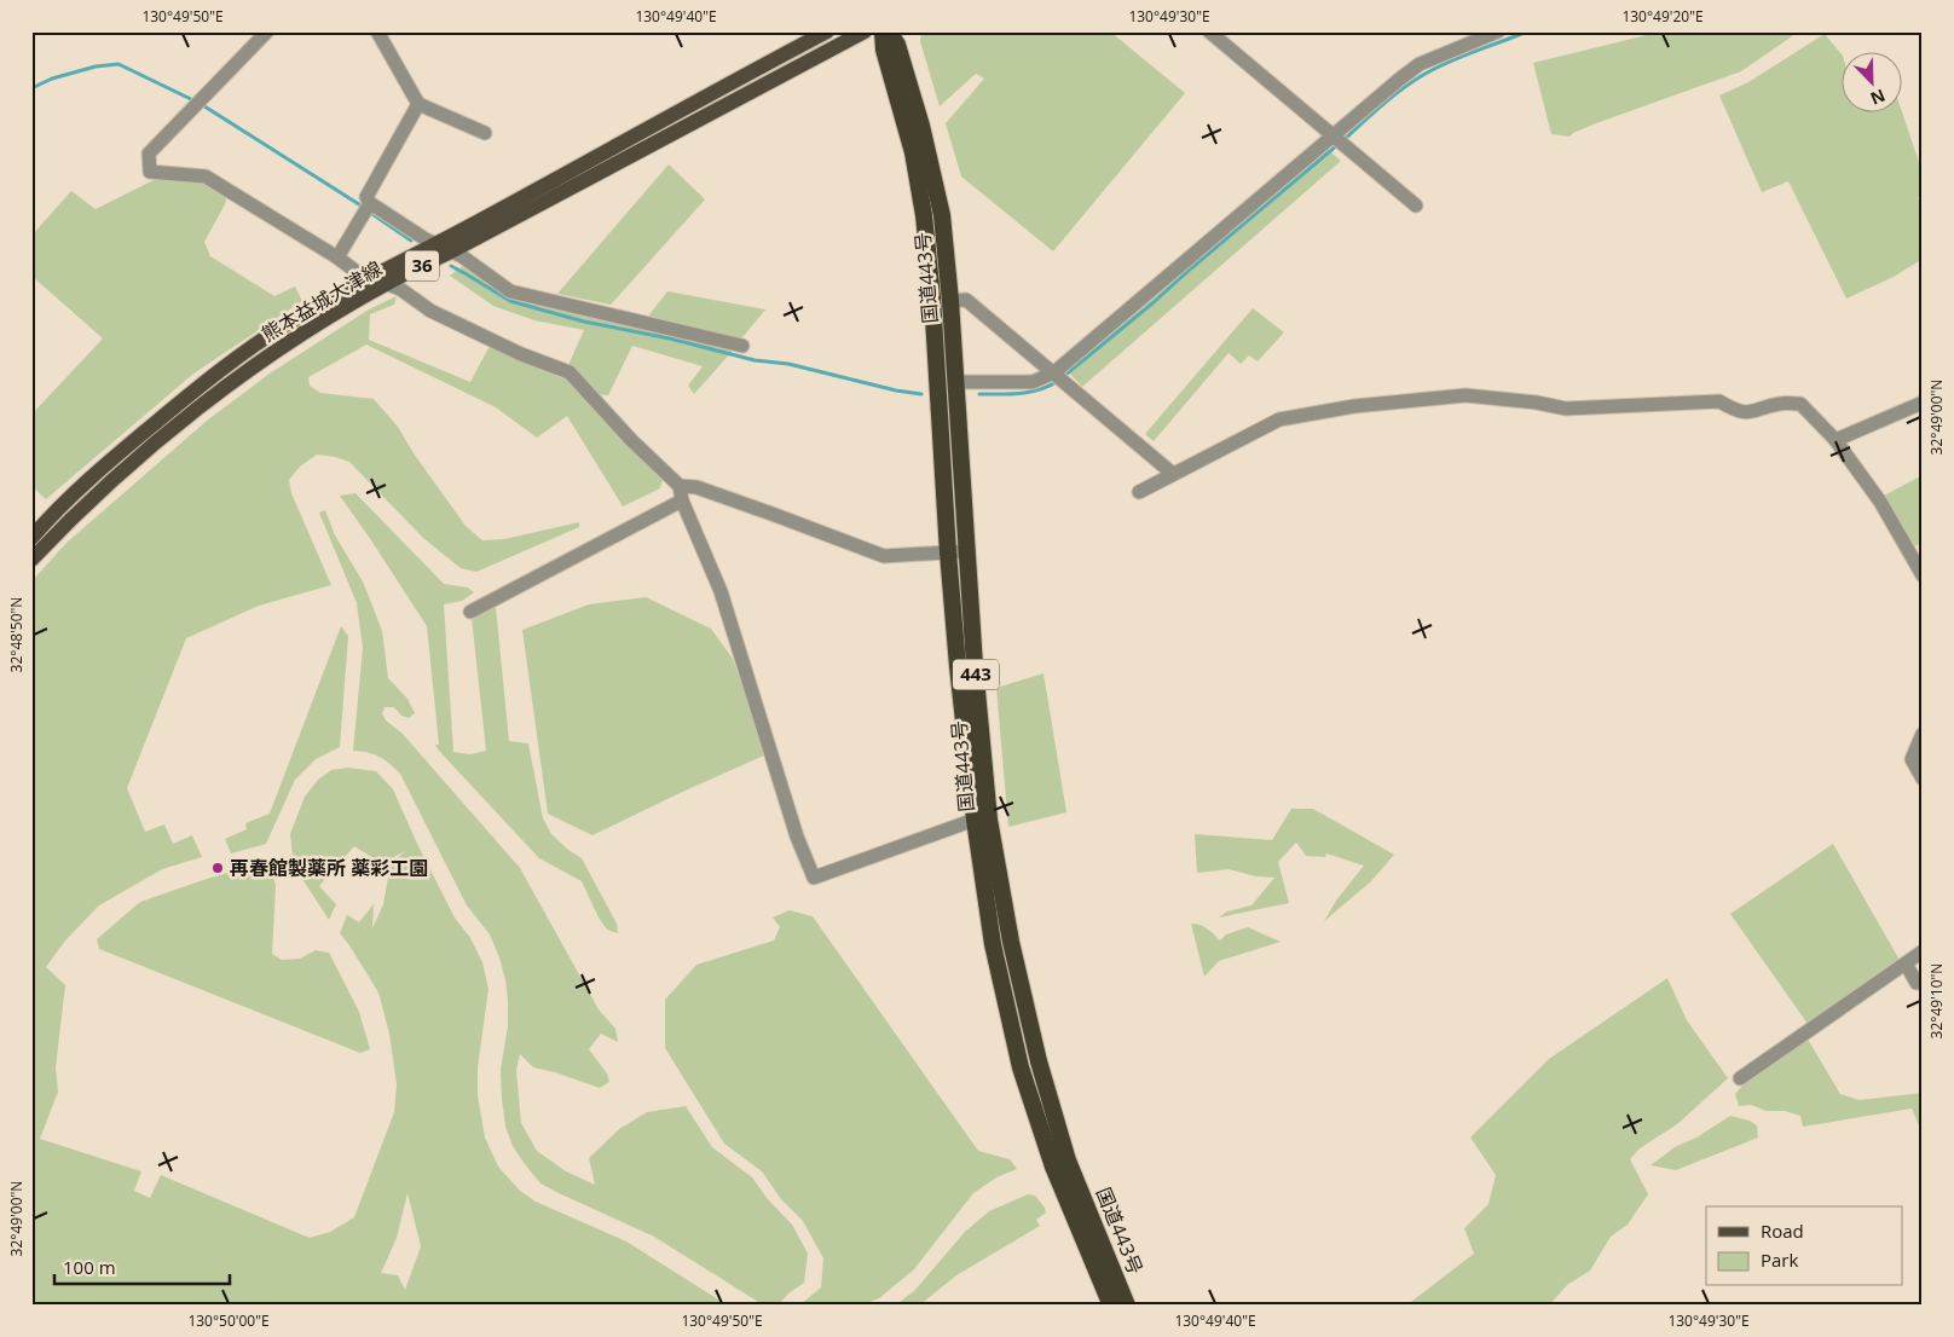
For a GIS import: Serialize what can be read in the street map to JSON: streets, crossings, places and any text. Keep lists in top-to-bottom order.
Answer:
{
  "streets": {
    "highway": ["国道443号", "443"],
    "main road": ["36", "熊本益城大津線"]
  },
  "places": ["再春館製薬所 薬彩工園"],
  "legend": ["Road", "Park"],
  "scale_bar": "100 m",
  "north": "bottom right",
  "coordinates": [
    "130°49'50\"E",
    "130°49'40\"E",
    "130°49'30\"E",
    "130°49'20\"E",
    "32°49'00\"N",
    "32°48'50\"N",
    "32°49'10\"N",
    "130°50'00\"E"
  ]
}
